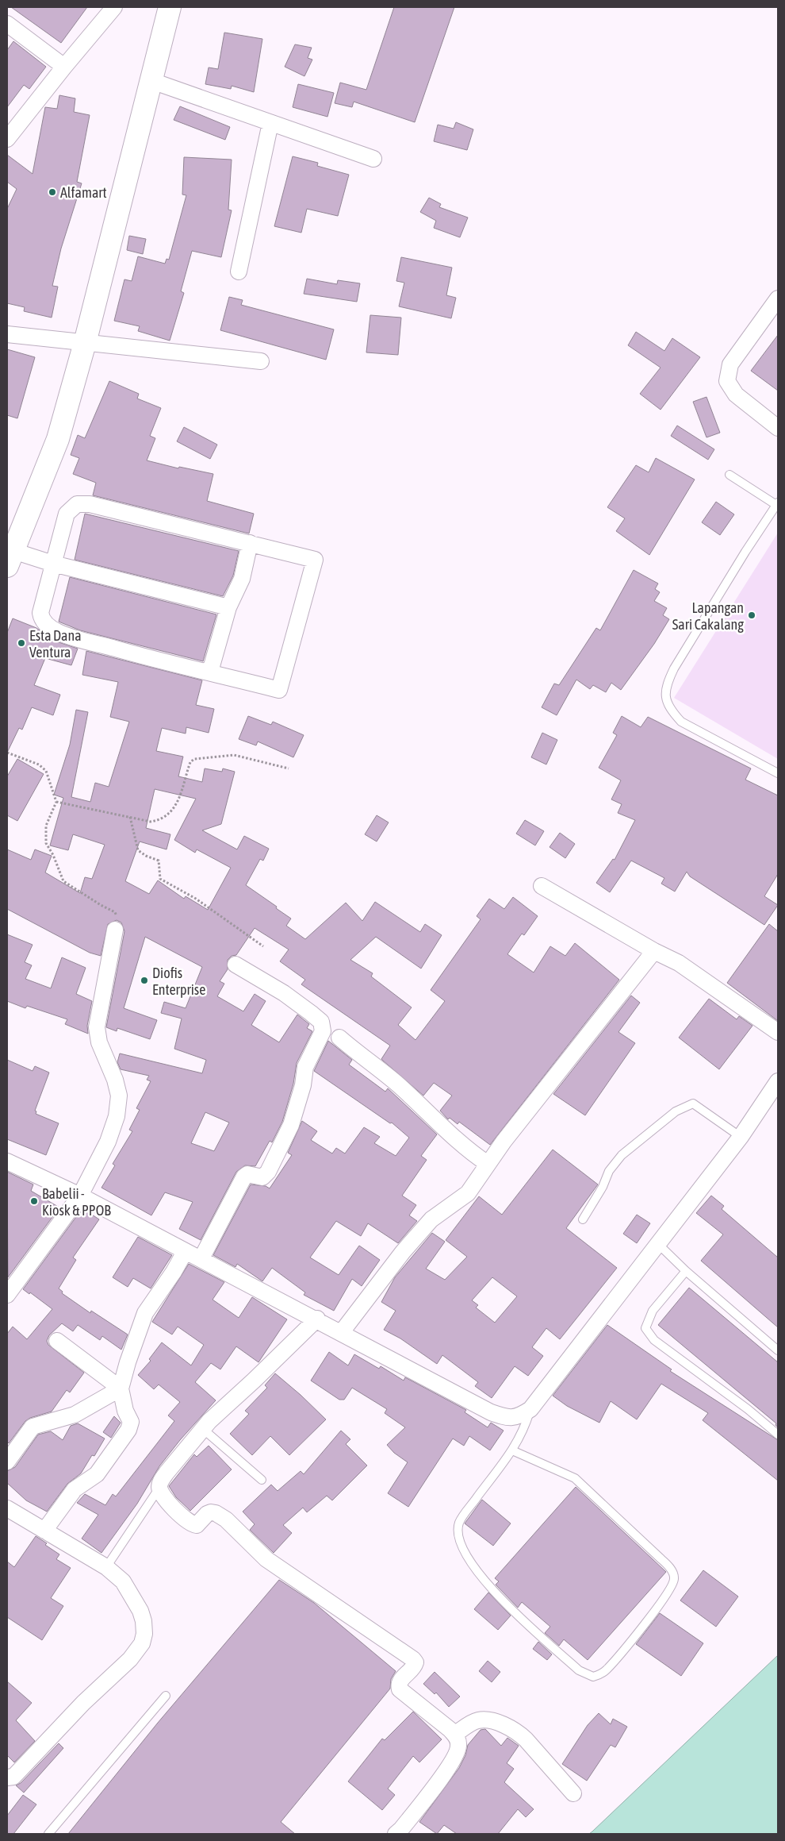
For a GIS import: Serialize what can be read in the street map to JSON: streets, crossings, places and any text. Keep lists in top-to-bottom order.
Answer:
{
  "places": [
    "Alfamart",
    "Lapangan Sari Cakalang",
    "Esta Dana Ventura",
    "Diofis Enterprise",
    "Babelii - Kiosk & PPOB"
  ]
}
